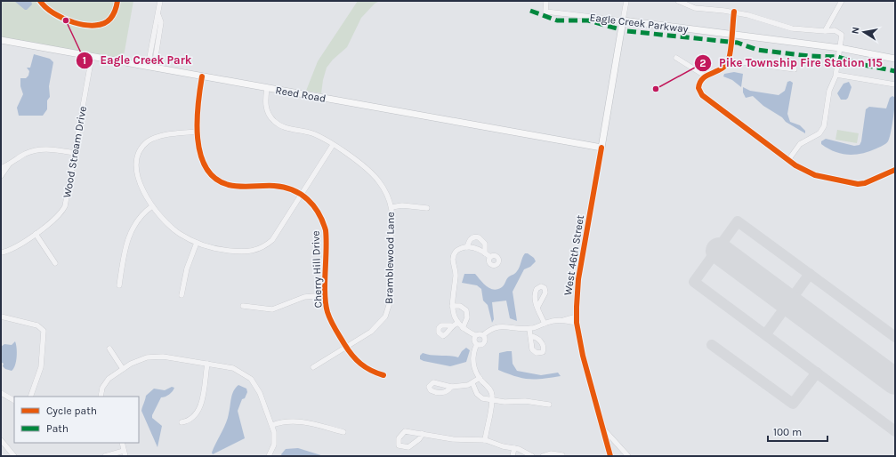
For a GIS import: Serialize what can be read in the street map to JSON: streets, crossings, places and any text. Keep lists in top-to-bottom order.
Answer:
{
  "streets": {
    "main road": ["Eagle Creek Parkway", "Reed Road", "West 46th Street"],
    "street": ["Wood Stream Drive", "Bramblewood Lane", "Cherry Hill Drive"]
  },
  "crossings": [
    ["Eagle Creek Parkway", "West 46th Street"],
    ["Reed Road", "Wood Stream Drive"],
    ["Reed Road", "West 46th Street"],
    ["Reed Road", "Bramblewood Lane"],
    ["Reed Road", "Cherry Hill Drive"],
    ["Bramblewood Lane", "Cherry Hill Drive"]
  ],
  "places": ["Eagle Creek Park", "Pike Township Fire Station 115"],
  "legend": ["Cycle path", "Path"],
  "scale_bar": "100 m",
  "north": "left"
}
